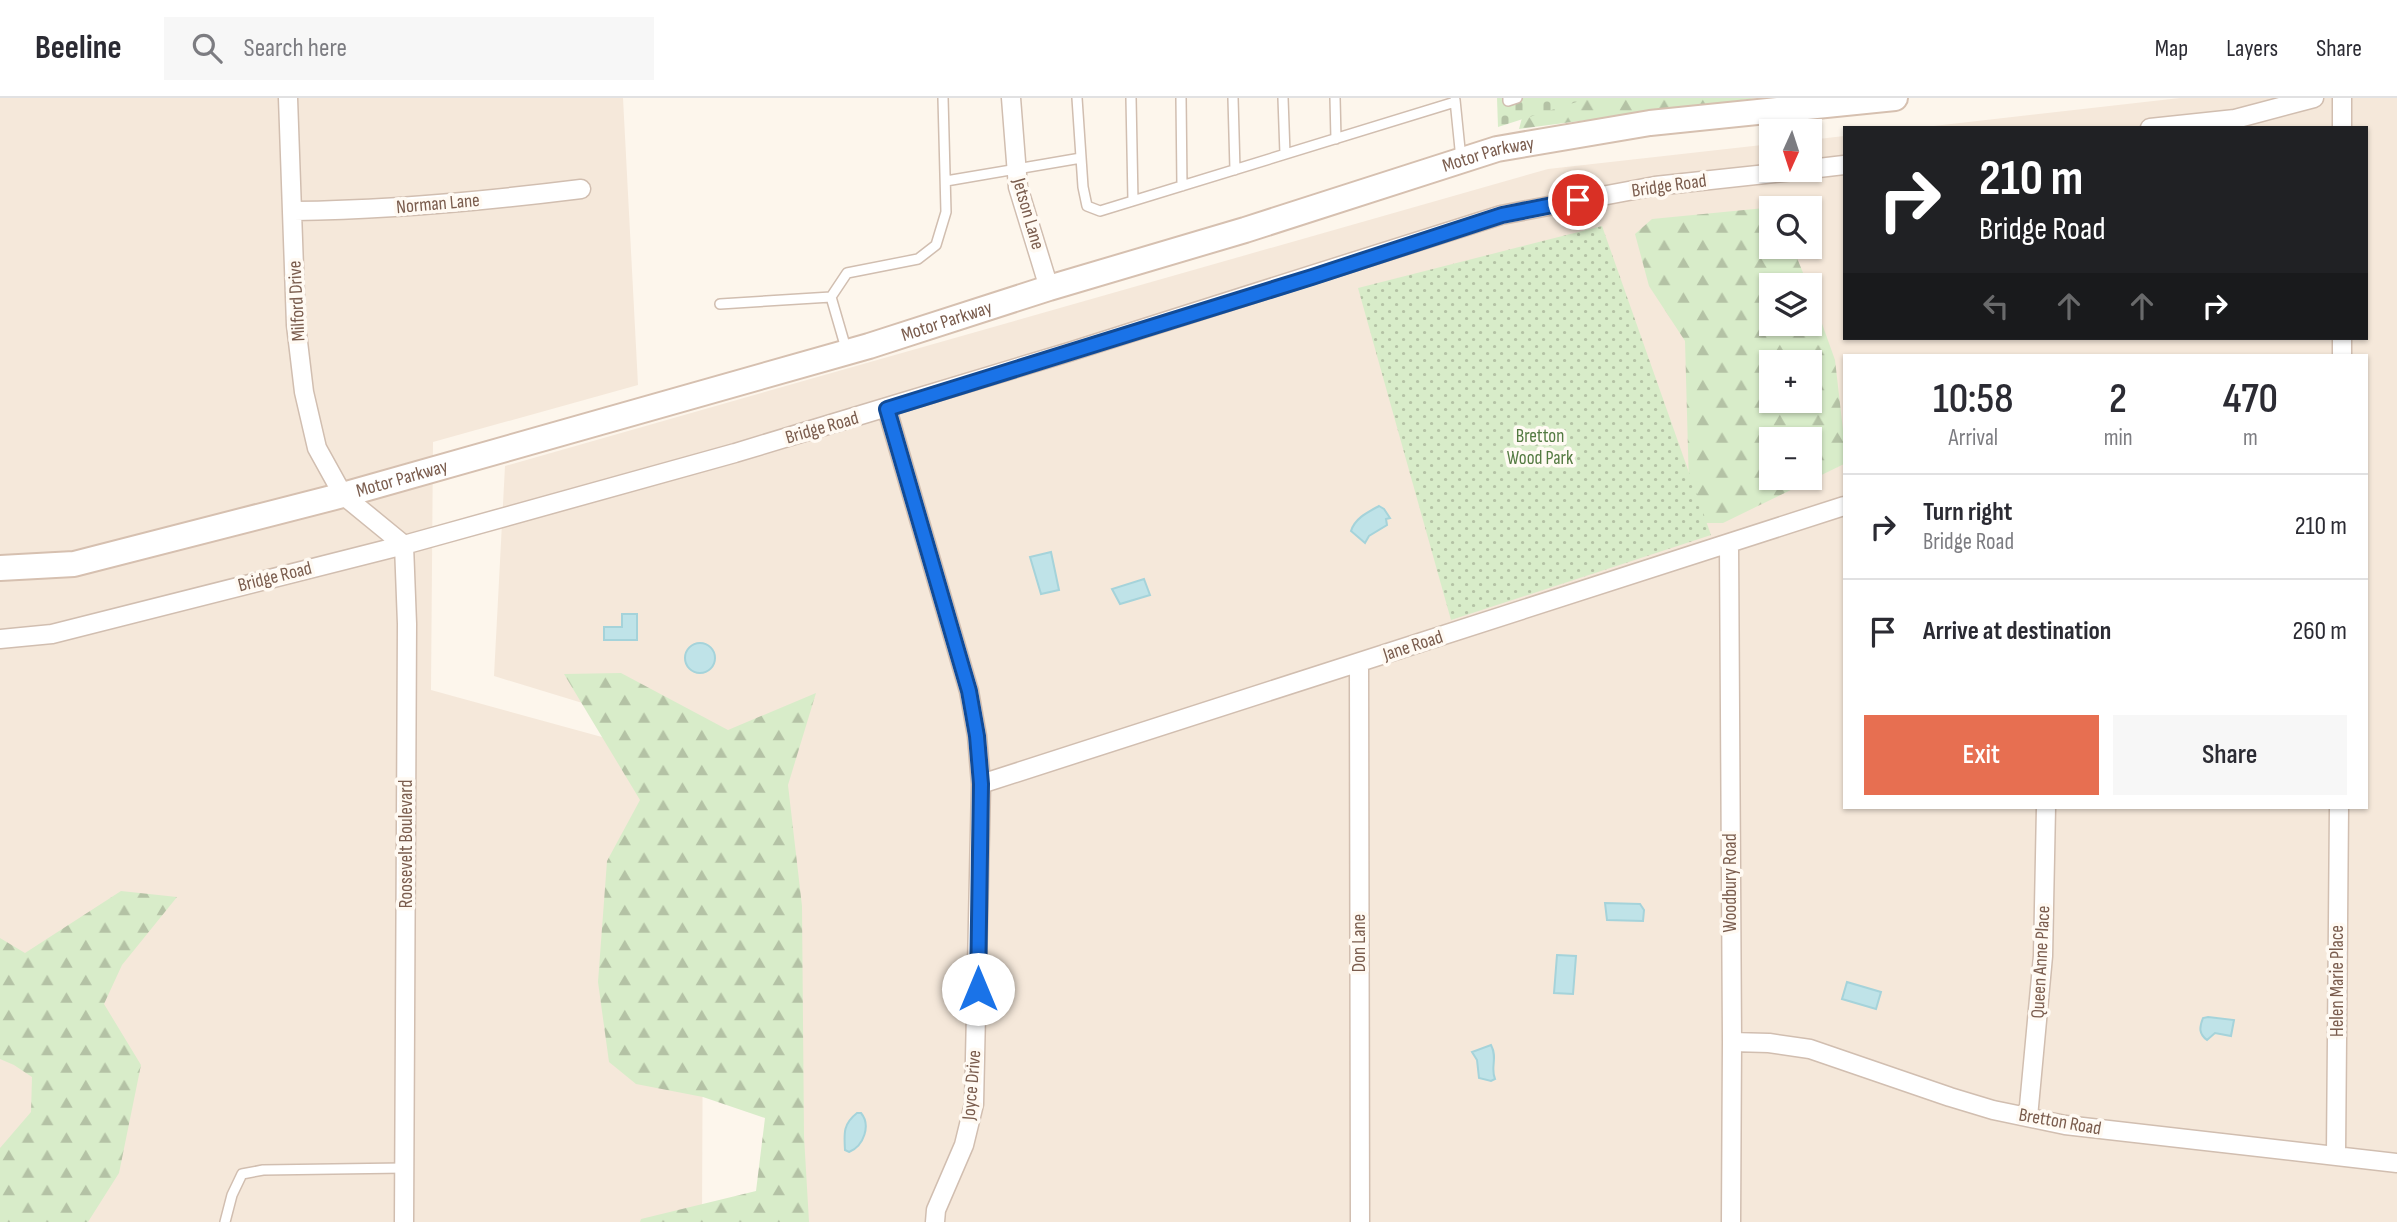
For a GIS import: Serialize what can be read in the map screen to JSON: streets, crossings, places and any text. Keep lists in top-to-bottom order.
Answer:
{
  "streets": {
    "main road": ["Motor Parkway"],
    "street": [
      "Bridge Road",
      "Norman Lane",
      "Jetson Lane",
      "Milford Drive",
      "Jane Road",
      "Roosevelt Boulevard",
      "Woodbury Road",
      "Don Lane",
      "Queen Anne Place",
      "Helen Marie Place",
      "Joyce Drive",
      "Bretton Road"
    ]
  },
  "crossings": [
    ["Motor Parkway", "Jetson Lane"],
    ["Motor Parkway", "Milford Drive"],
    ["Bridge Road", "Roosevelt Boulevard"],
    ["Bridge Road", "Joyce Drive"],
    ["Norman Lane", "Milford Drive"],
    ["Jane Road", "Woodbury Road"],
    ["Jane Road", "Don Lane"],
    ["Jane Road", "Joyce Drive"],
    ["Woodbury Road", "Bretton Road"],
    ["Queen Anne Place", "Bretton Road"],
    ["Helen Marie Place", "Bretton Road"]
  ],
  "parks": ["Bretton Wood Park"],
  "north": "bottom",
  "page": {
    "header": "Beeline",
    "search": "Search here",
    "nav": ["Map", "Layers", "Share"],
    "map_buttons": ["+", "−"],
    "turn": ["210 m", "Bridge Road"],
    "eta": [
      "10:58",
      "Arrival",
      "2",
      "min",
      "470",
      "m"
    ],
    "list": [
      {
        "name": "Turn right",
        "note": "Bridge Road",
        "value": "210 m"
      },
      {
        "name": "Arrive at destination",
        "value": "260 m"
      }
    ],
    "buttons": ["Exit", "Share"]
  }
}
